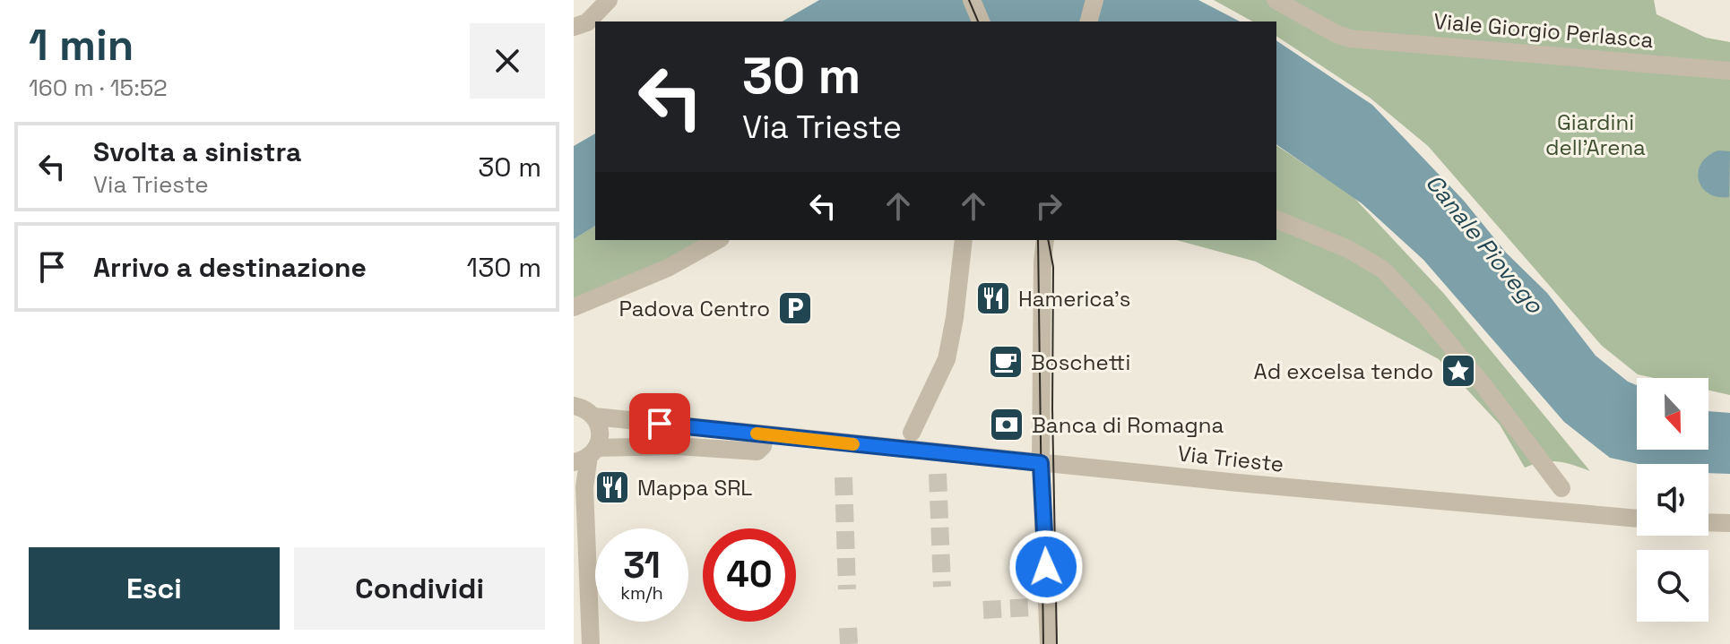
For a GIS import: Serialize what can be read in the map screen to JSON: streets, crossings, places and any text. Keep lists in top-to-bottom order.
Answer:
{
  "streets": {
    "street": ["Viale Giorgio Perlasca", "Via Trieste"]
  },
  "water": ["Canale Piovego"],
  "parks": ["Giardini dell'Arena"],
  "places": {
    "restaurant": ["Hamerica's", "Mappa SRL"],
    "parking": ["Padova Centro"],
    "cafe": ["Boschetti"],
    "place": ["Ad excelsa tendo"],
    "bank": ["Banca di Romagna"]
  },
  "north": "bottom",
  "page": {
    "heading": ["1 min", "160 m · 15:52"],
    "turn": ["30 m", "Via Trieste"],
    "list": [
      {
        "name": "Svolta a sinistra",
        "note": "Via Trieste",
        "value": "30 m"
      },
      {
        "name": "Arrivo a destinazione",
        "value": "130 m"
      }
    ],
    "speed": "31 km/h",
    "limit": "40",
    "buttons": ["Esci", "Condividi"]
  }
}
